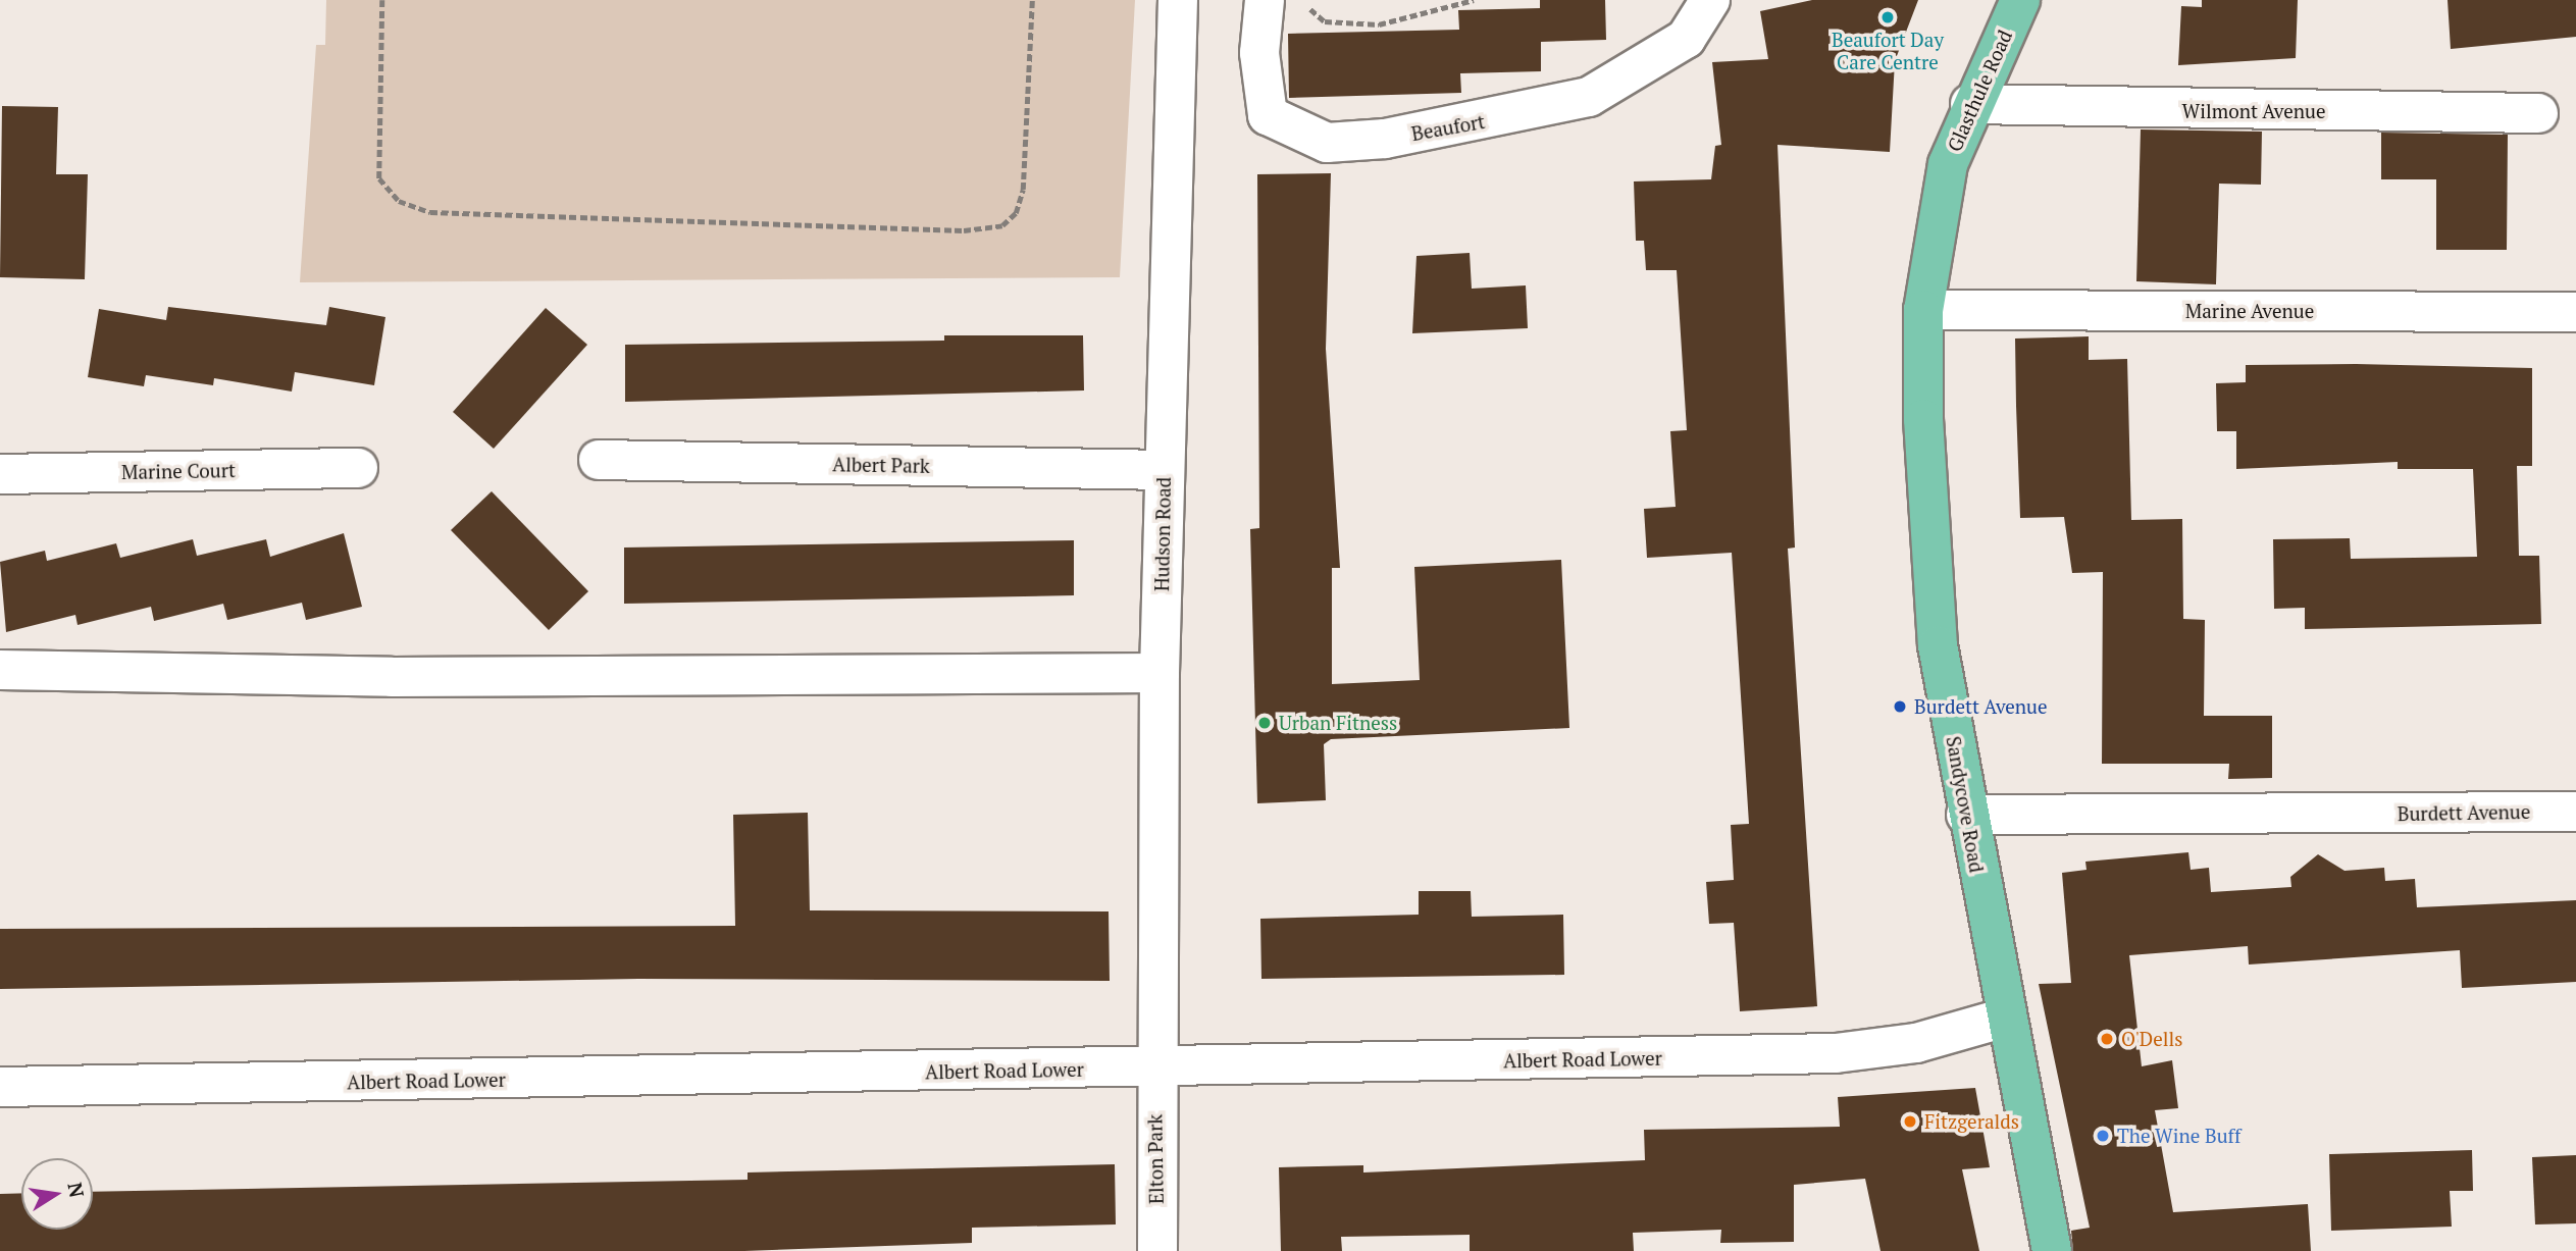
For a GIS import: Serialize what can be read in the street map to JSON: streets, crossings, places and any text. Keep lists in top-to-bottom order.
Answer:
{
  "streets": {
    "main road": ["Glasthule Road", "Sandycove Road"],
    "street": [
      "Wilmont Avenue",
      "Beaufort",
      "Marine Avenue",
      "Albert Park",
      "Marine Court",
      "Hudson Road",
      "Burdett Avenue",
      "Albert Road Lower",
      "Elton Park"
    ]
  },
  "crossings": [
    ["Glasthule Road", "Wilmont Avenue"],
    ["Glasthule Road", "Marine Avenue"],
    ["Glasthule Road", "Sandycove Road"],
    ["Marine Avenue", "Sandycove Road"],
    ["Albert Park", "Hudson Road"],
    ["Hudson Road", "Albert Road Lower"],
    ["Hudson Road", "Elton Park"],
    ["Sandycove Road", "Burdett Avenue"],
    ["Sandycove Road", "Albert Road Lower"],
    ["Albert Road Lower", "Elton Park"]
  ],
  "places": [
    "Beaufort Day Care Centre",
    "Burdett Avenue",
    "Urban Fitness",
    "O'Dells",
    "Fitzgeralds",
    "The Wine Buff"
  ],
  "north": "right"
}
